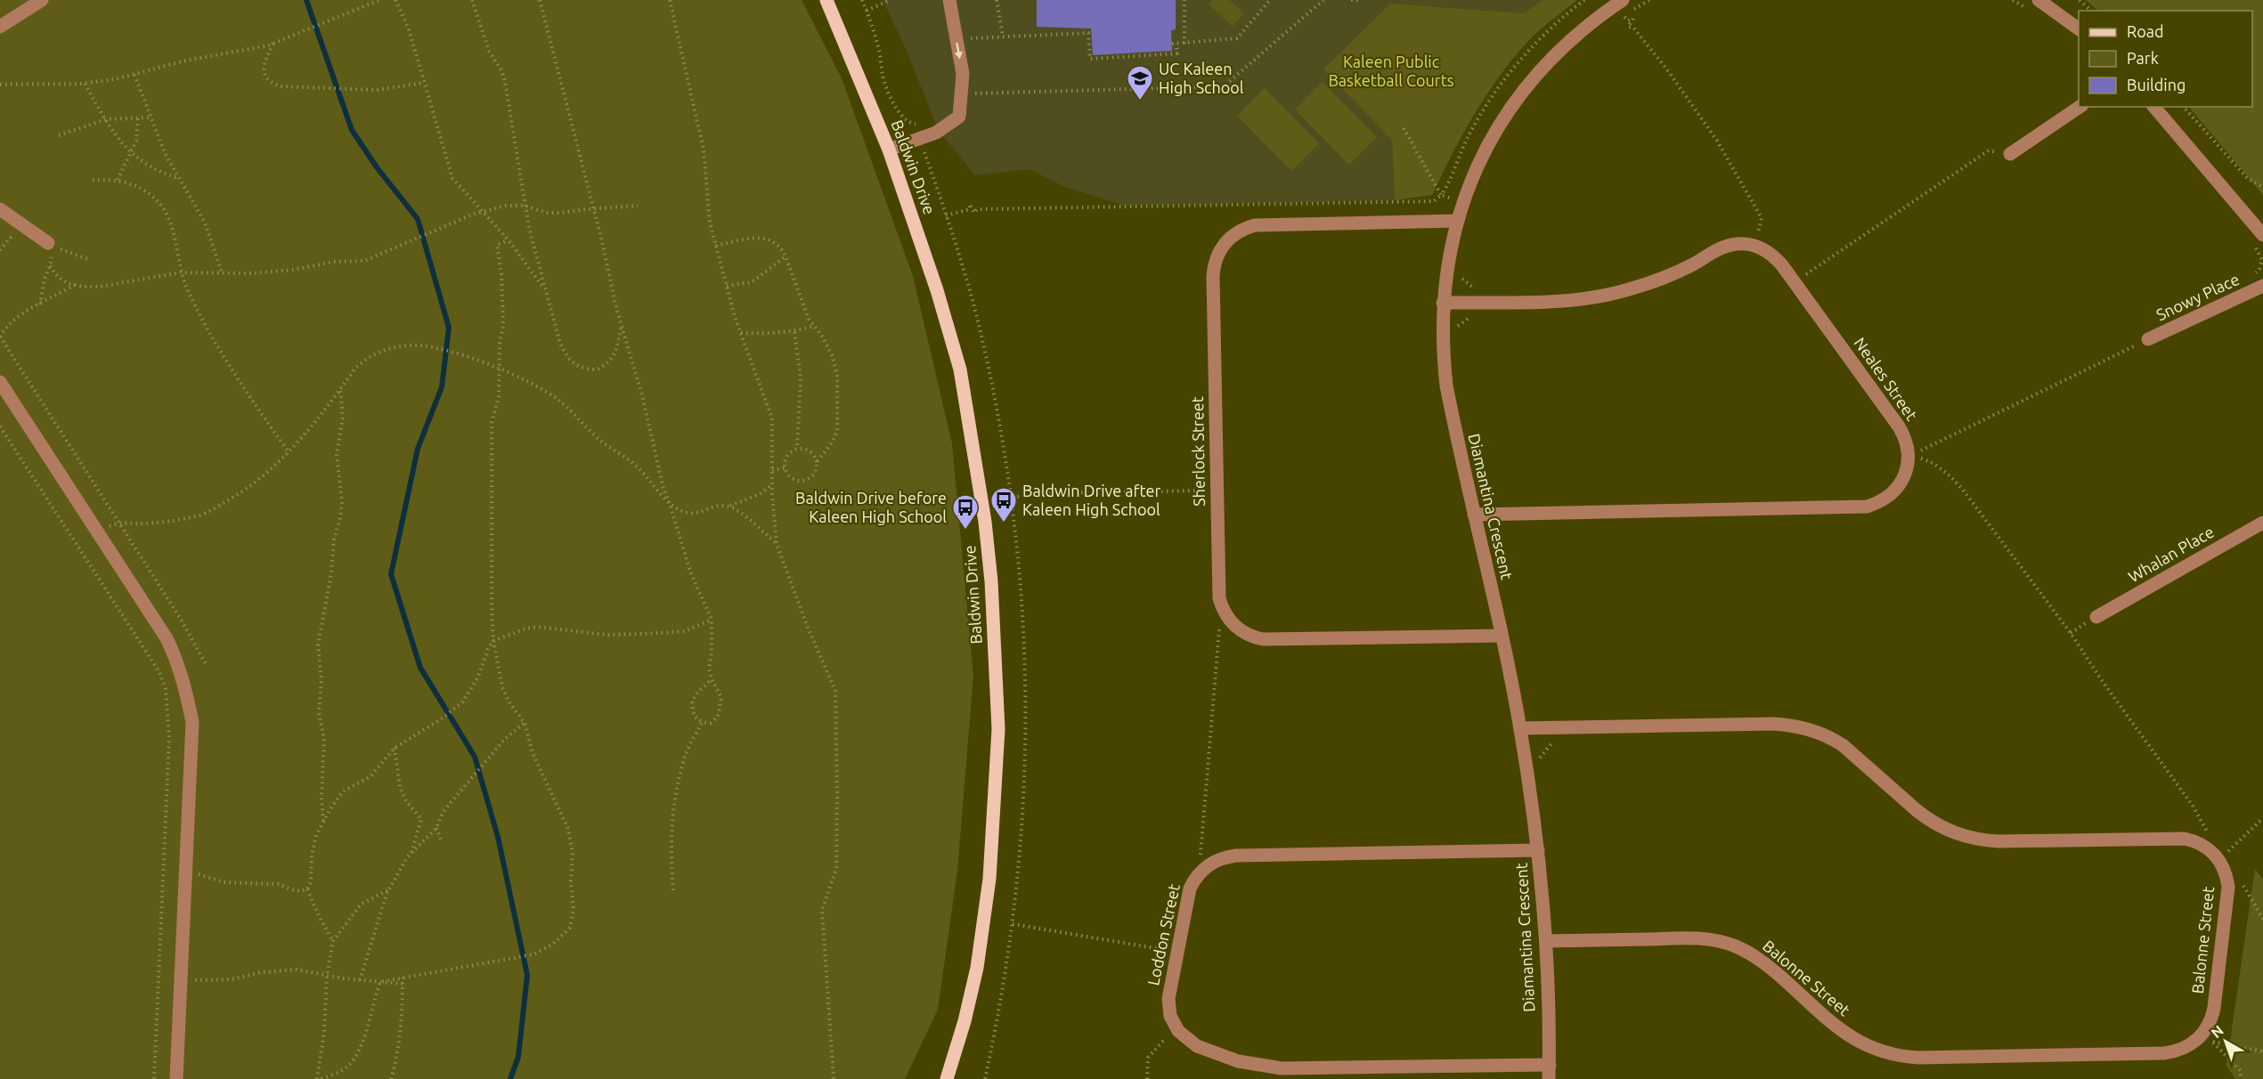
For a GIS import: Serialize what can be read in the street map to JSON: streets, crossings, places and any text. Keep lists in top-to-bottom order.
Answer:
{
  "streets": {
    "main road": ["Baldwin Drive"],
    "street": [
      "Snowy Place",
      "Neales Street",
      "Sherlock Street",
      "Diamantina Crescent",
      "Whalan Place",
      "Loddon Street",
      "Balonne Street"
    ]
  },
  "crossings": [
    ["Sherlock Street", "Diamantina Crescent"],
    ["Diamantina Crescent", "Loddon Street"],
    ["Diamantina Crescent", "Balonne Street"]
  ],
  "parks": ["Kaleen Public Basketball Courts"],
  "places": {
    "school or university": ["UC Kaleen High School"],
    "bus stop": ["Baldwin Drive after Kaleen High School", "Baldwin Drive before Kaleen High School"]
  },
  "legend": ["Road", "Park", "Building"],
  "north": "top left"
}
